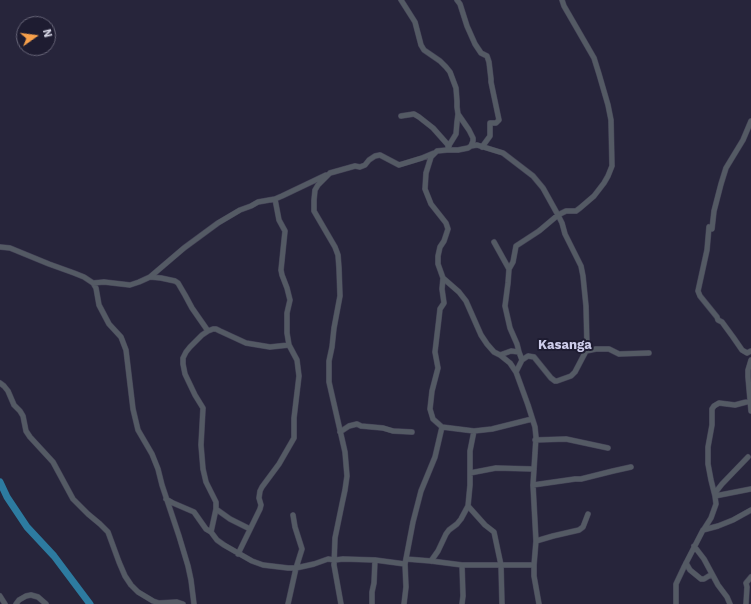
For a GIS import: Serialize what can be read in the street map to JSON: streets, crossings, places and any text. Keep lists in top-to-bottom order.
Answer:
{
  "districts": ["Kasanga"],
  "north": "right"
}
